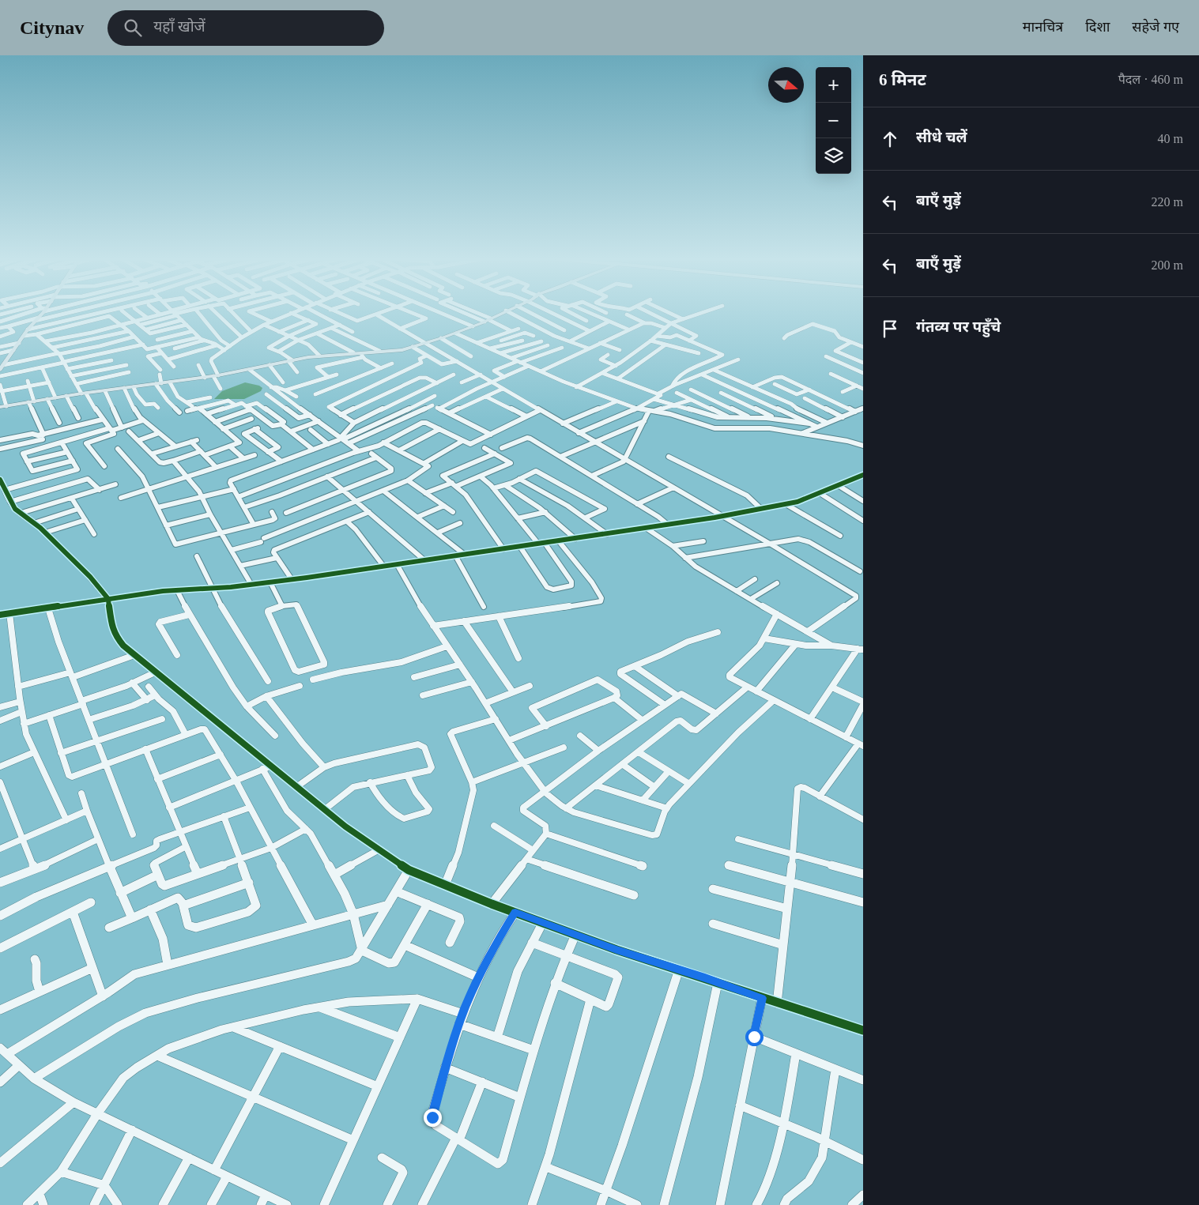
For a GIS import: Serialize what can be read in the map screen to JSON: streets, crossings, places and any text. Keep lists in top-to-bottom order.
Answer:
{
  "north": "right",
  "page": {
    "header": "Citynav",
    "search": "यहाँ खोजें",
    "nav": ["मानचित्र", "दिशा", "सहेजे गए"],
    "heading": ["6 मिनट", "पैदल · 460 m"],
    "map_buttons": ["+", "−"],
    "list": [
      ["सीधे चलें", "40 m"],
      ["बाएँ मुड़ें", "220 m"],
      ["बाएँ मुड़ें", "200 m"],
      "गंतव्य पर पहुँचे"
    ]
  }
}
